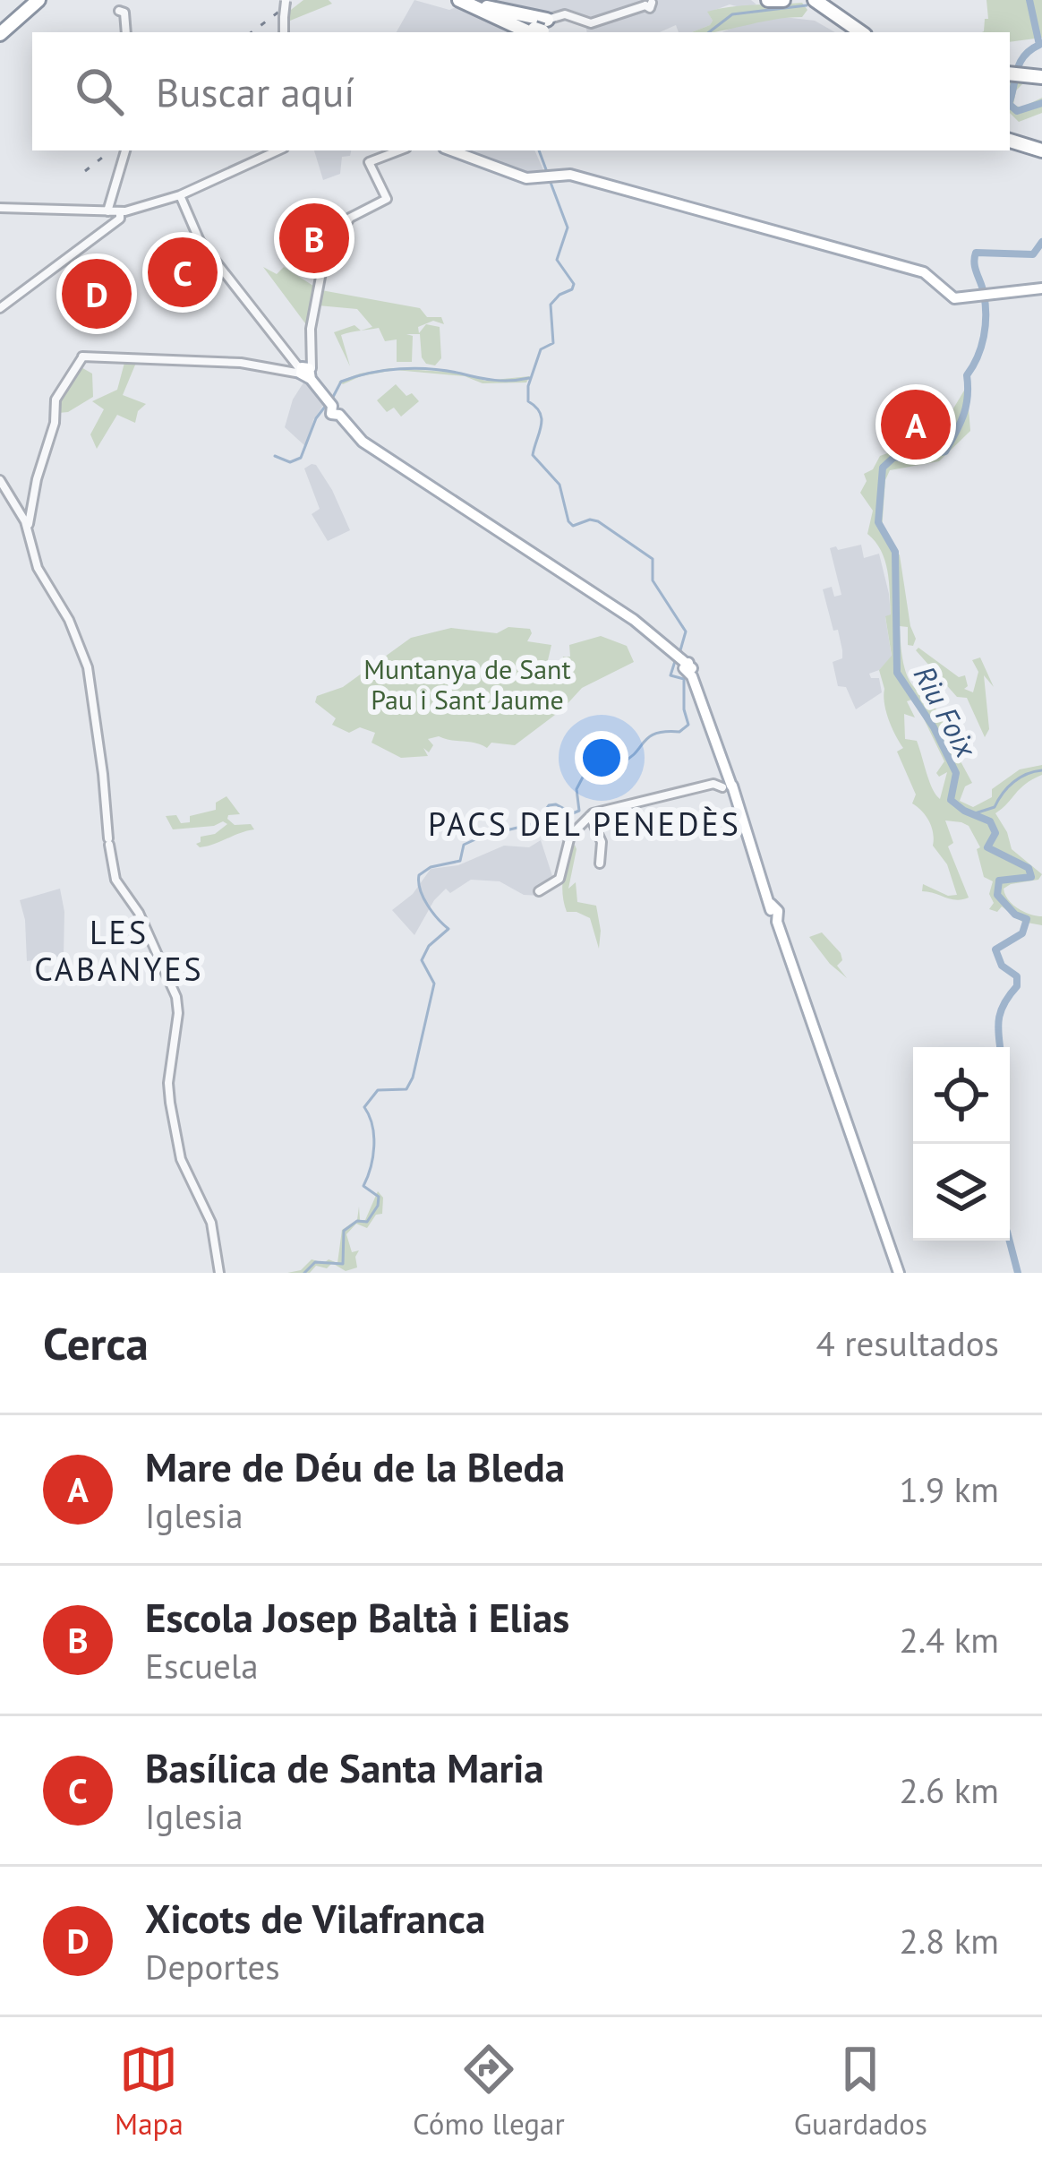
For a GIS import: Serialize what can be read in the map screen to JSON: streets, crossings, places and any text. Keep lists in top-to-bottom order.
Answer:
{
  "districts": ["PACS DEL PENEDÈS", "LES CABANYES"],
  "water": ["Riu Foix"],
  "parks": ["Muntanya de Sant Pau i Sant Jaume"],
  "page": {
    "search": "Buscar aquí",
    "pins": [
      "B",
      "C",
      "D",
      "A"
    ],
    "heading": ["Cerca", "4 resultados"],
    "list": [
      {
        "mark": "A",
        "name": "Mare de Déu de la Bleda",
        "note": "Iglesia",
        "value": "1.9 km"
      },
      {
        "mark": "B",
        "name": "Escola Josep Baltà i Elias",
        "note": "Escuela",
        "value": "2.4 km"
      },
      {
        "mark": "C",
        "name": "Basílica de Santa Maria",
        "note": "Iglesia",
        "value": "2.6 km"
      },
      {
        "mark": "D",
        "name": "Xicots de Vilafranca",
        "note": "Deportes",
        "value": "2.8 km"
      }
    ],
    "nav": ["Mapa", "Cómo llegar", "Guardados"]
  }
}
